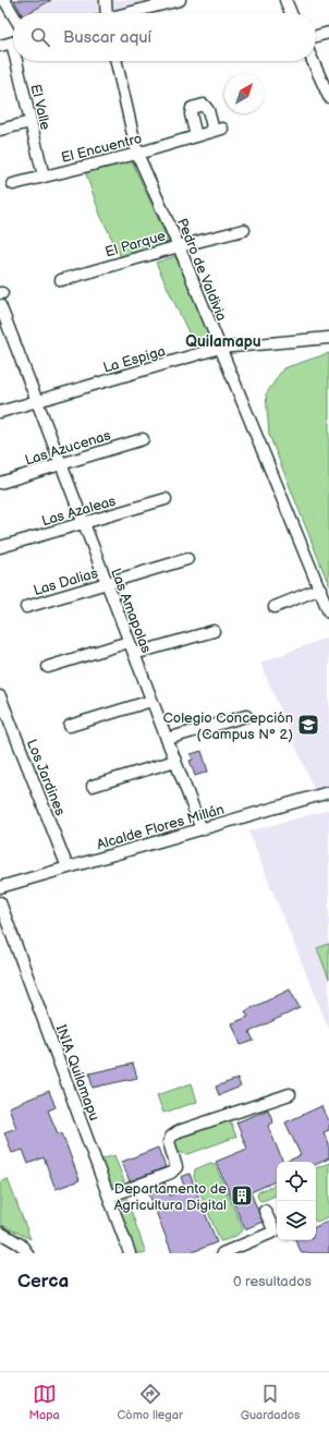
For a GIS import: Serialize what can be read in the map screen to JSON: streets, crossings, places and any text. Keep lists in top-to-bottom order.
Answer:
{
  "streets": {
    "street": [
      "El Valle",
      "El Encuentro",
      "El Parque",
      "Pedro de Valdivia",
      "La Espiga",
      "Las Azucenas",
      "Las Azaleas",
      "Las Dalias",
      "Las Amapolas",
      "Los Jardines",
      "Alcalde Flores Millán",
      "INIA Quilamapu"
    ]
  },
  "crossings": [
    ["El Valle", "El Encuentro"],
    ["El Encuentro", "Pedro de Valdivia"],
    ["El Parque", "Pedro de Valdivia"],
    ["Pedro de Valdivia", "La Espiga"],
    ["La Espiga", "Las Amapolas"],
    ["Las Azucenas", "Las Amapolas"],
    ["Las Azaleas", "Las Amapolas"],
    ["Las Dalias", "Las Amapolas"],
    ["Las Amapolas", "Alcalde Flores Millán"],
    ["Los Jardines", "Alcalde Flores Millán"]
  ],
  "districts": ["Quilamapu"],
  "places": {
    "school or university": ["Colegio Concepción (Campus N° 2)"],
    "building": ["Departamento de Agricultura Digital"]
  },
  "north": "top right",
  "page": {
    "search": "Buscar aquí",
    "heading": ["Cerca", "0 resultados"],
    "nav": ["Mapa", "Cómo llegar", "Guardados"]
  }
}
